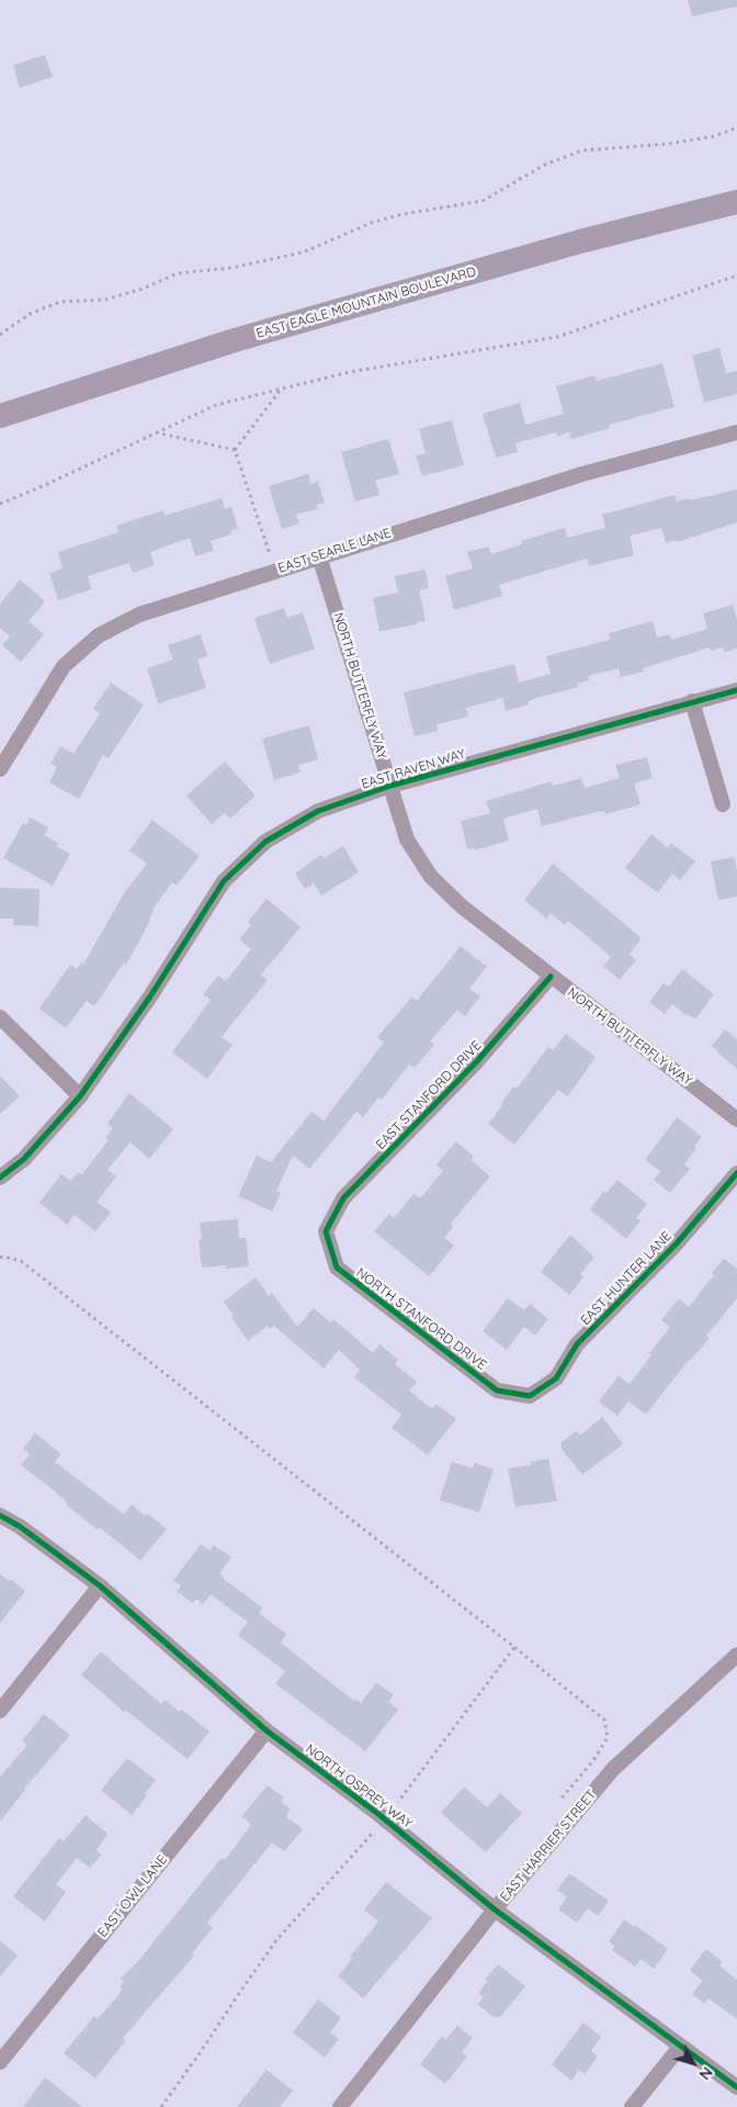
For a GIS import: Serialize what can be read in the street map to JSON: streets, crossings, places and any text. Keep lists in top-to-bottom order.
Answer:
{
  "streets": {
    "main road": ["EAST EAGLE MOUNTAIN BOULEVARD"],
    "street": [
      "EAST SEARLE LANE",
      "NORTH BUTTERFLY WAY",
      "EAST RAVEN WAY",
      "EAST STANFORD DRIVE",
      "EAST HUNTER LANE",
      "NORTH STANFORD DRIVE",
      "NORTH OSPREY WAY",
      "EAST HARRIER STREET",
      "EAST OWL LANE"
    ]
  },
  "crossings": [
    ["EAST SEARLE LANE", "NORTH BUTTERFLY WAY"],
    ["NORTH BUTTERFLY WAY", "EAST RAVEN WAY"],
    ["NORTH BUTTERFLY WAY", "EAST STANFORD DRIVE"],
    ["EAST STANFORD DRIVE", "NORTH STANFORD DRIVE"],
    ["EAST HUNTER LANE", "NORTH STANFORD DRIVE"],
    ["NORTH OSPREY WAY", "EAST HARRIER STREET"],
    ["NORTH OSPREY WAY", "EAST OWL LANE"]
  ],
  "north": "bottom right"
}
